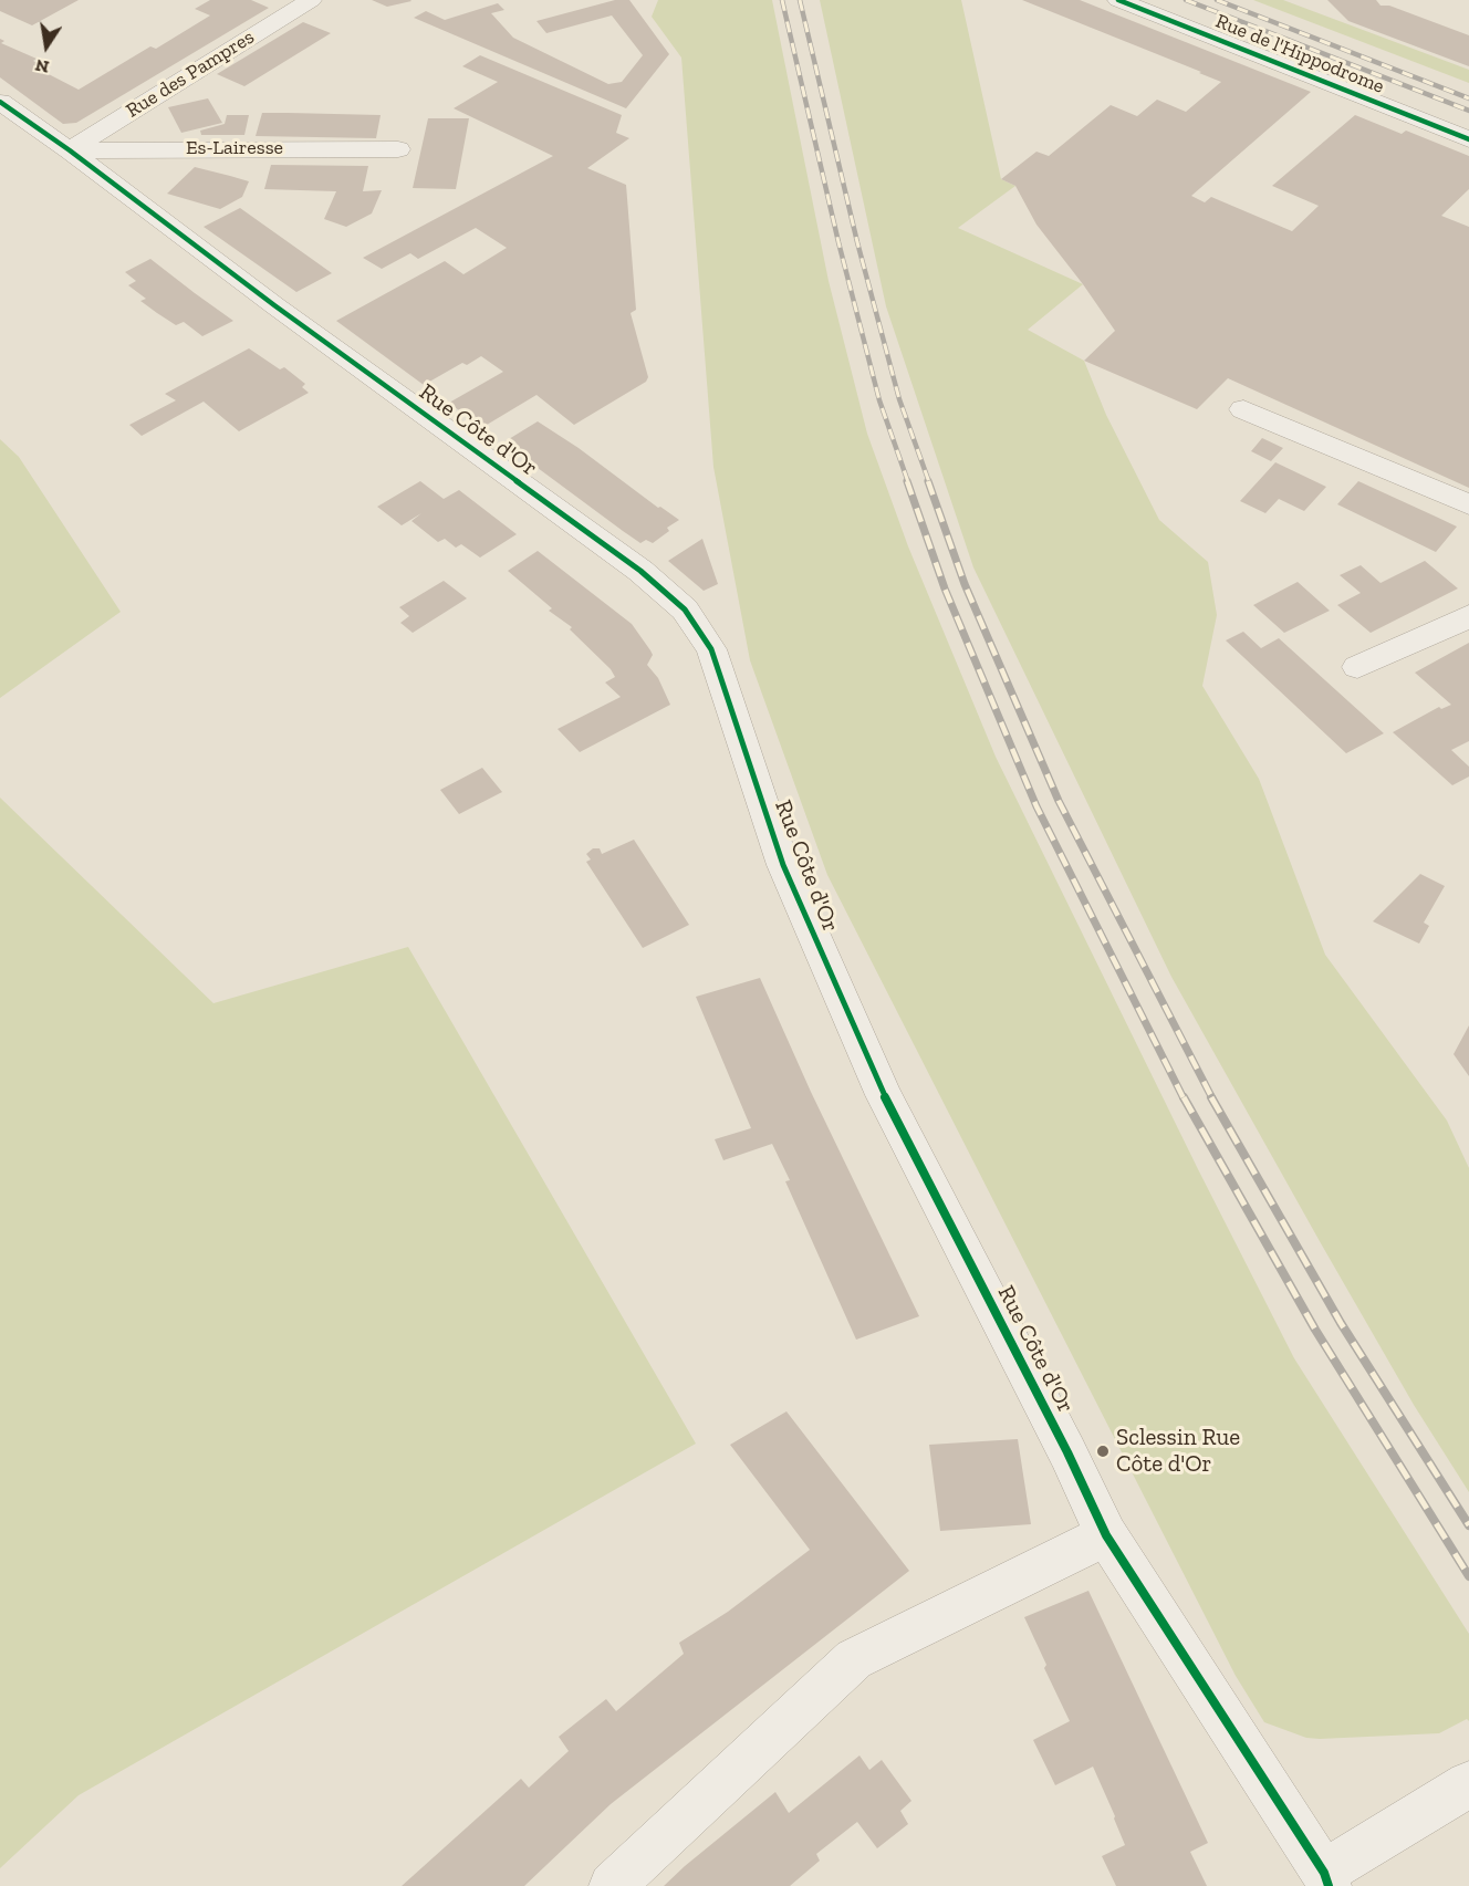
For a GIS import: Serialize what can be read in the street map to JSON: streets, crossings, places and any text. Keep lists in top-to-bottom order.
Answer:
{
  "streets": {
    "street": [
      "Rue de l'Hippodrome",
      "Rue des Pampres",
      "Es-Lairesse",
      "Rue Côte d'Or"
    ]
  },
  "crossings": [
    ["Rue des Pampres", "Es-Lairesse"],
    ["Rue des Pampres", "Rue Côte d'Or"],
    ["Es-Lairesse", "Rue Côte d'Or"]
  ],
  "places": ["Sclessin Rue Côte d'Or"],
  "north": "bottom"
}
